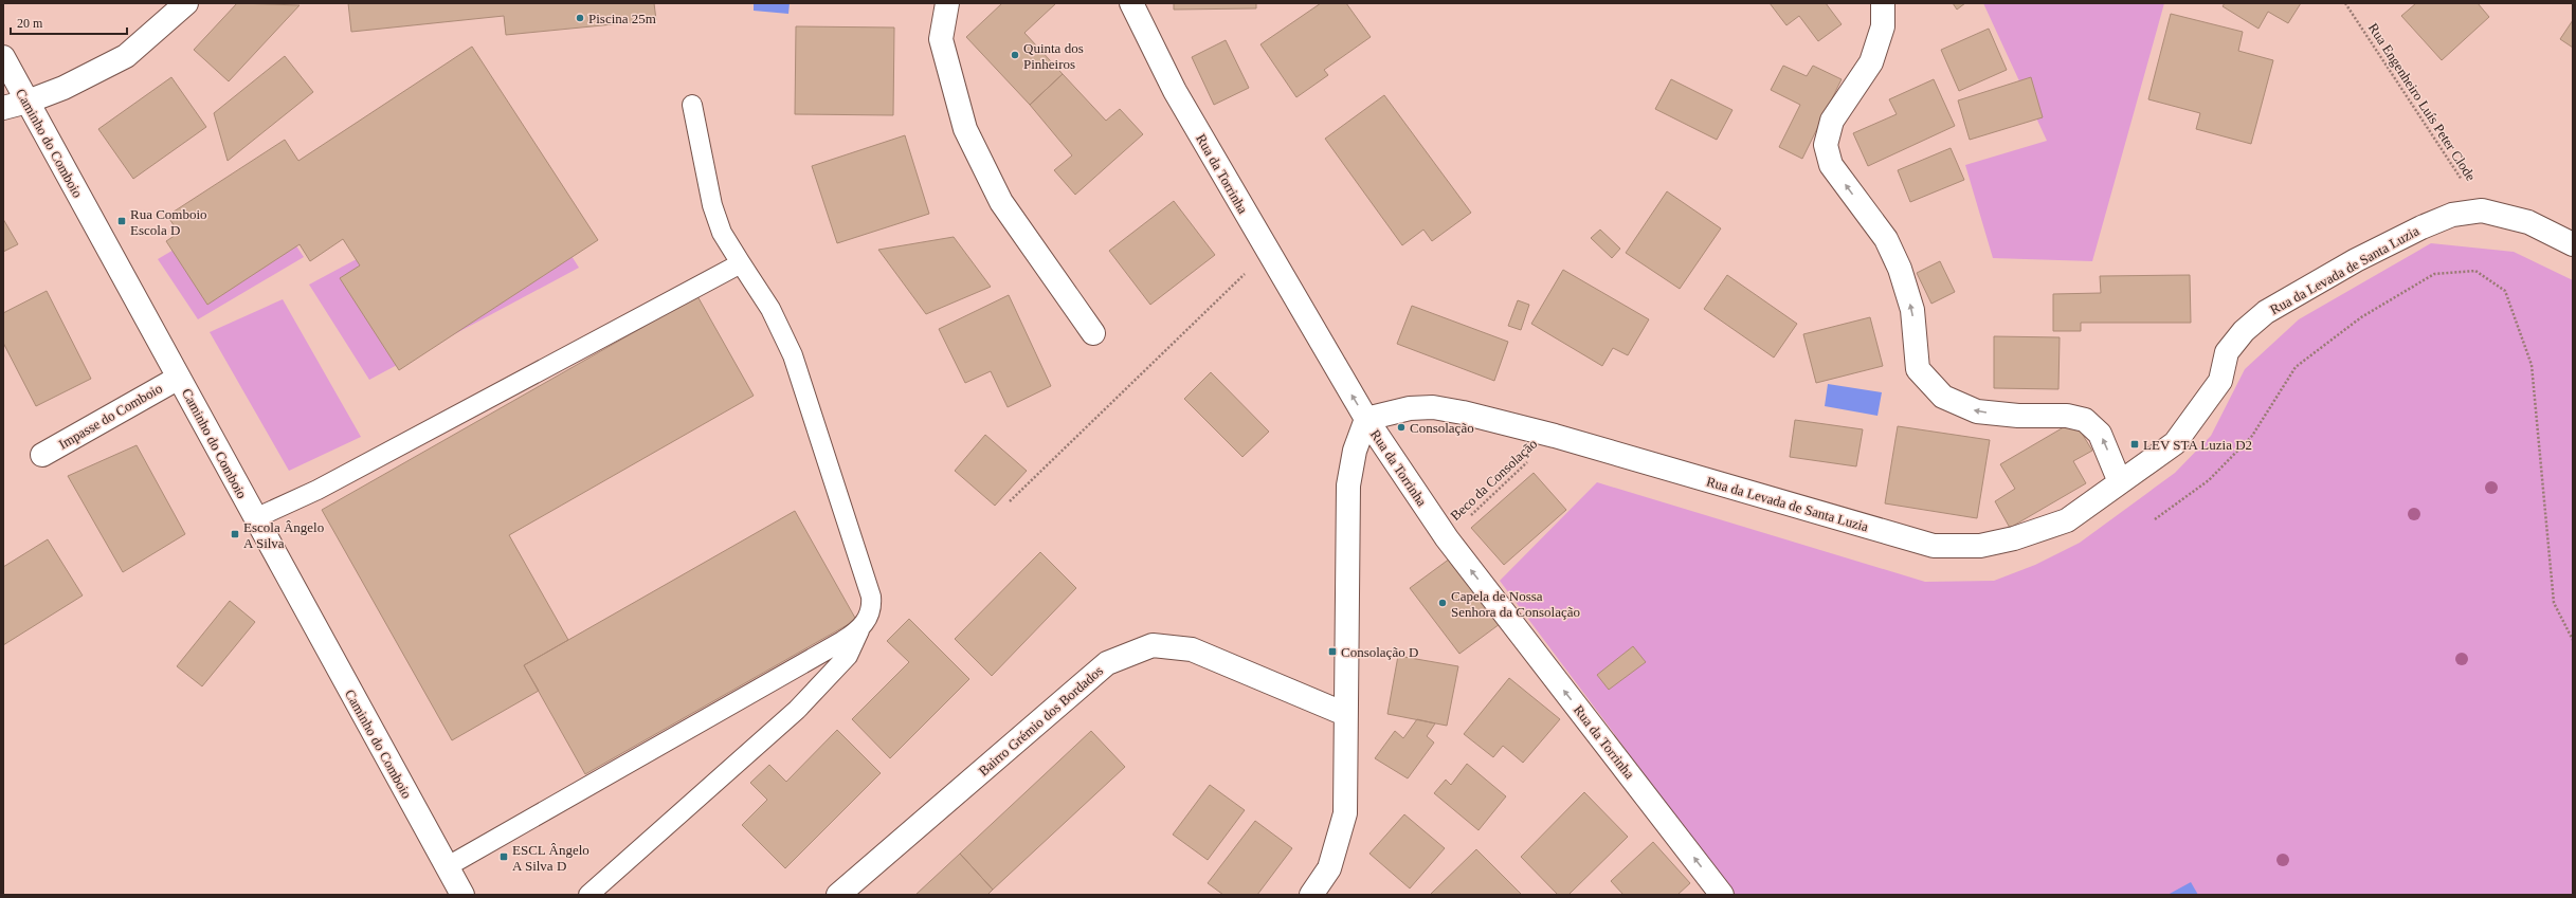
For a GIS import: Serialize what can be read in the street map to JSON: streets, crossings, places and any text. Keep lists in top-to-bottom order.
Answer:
{
  "streets": {
    "street": [
      "Caminho do Comboio",
      "Rua da Torrinha",
      "Rua da Levada de Santa Luzia",
      "Impasse do Comboio",
      "Bairro Grémio dos Bordados"
    ],
    "path": ["Rua Engenheiro Luís Peter Clode", "Beco da Consolação"]
  },
  "crossings": [
    ["Rua Engenheiro Luís Peter Clode", "Rua da Levada de Santa Luzia"],
    ["Caminho do Comboio", "Impasse do Comboio"],
    ["Rua da Torrinha", "Rua da Levada de Santa Luzia"],
    ["Rua da Torrinha", "Beco da Consolação"],
    ["Rua da Levada de Santa Luzia", "Beco da Consolação"]
  ],
  "one_way": ["Rua da Torrinha"],
  "places": {
    "other": [
      "Piscina 25m",
      "Quinta dos Pinheiros",
      "Consolação",
      "Capela de Nossa Senhora da Consolação"
    ],
    "transit": [
      "Rua Comboio Escola D",
      "LEV STA Luzia D2",
      "Escola Ângelo A Silva",
      "Consolação D",
      "ESCL Ângelo A Silva D"
    ]
  },
  "scale_bar": "20 m"
}
